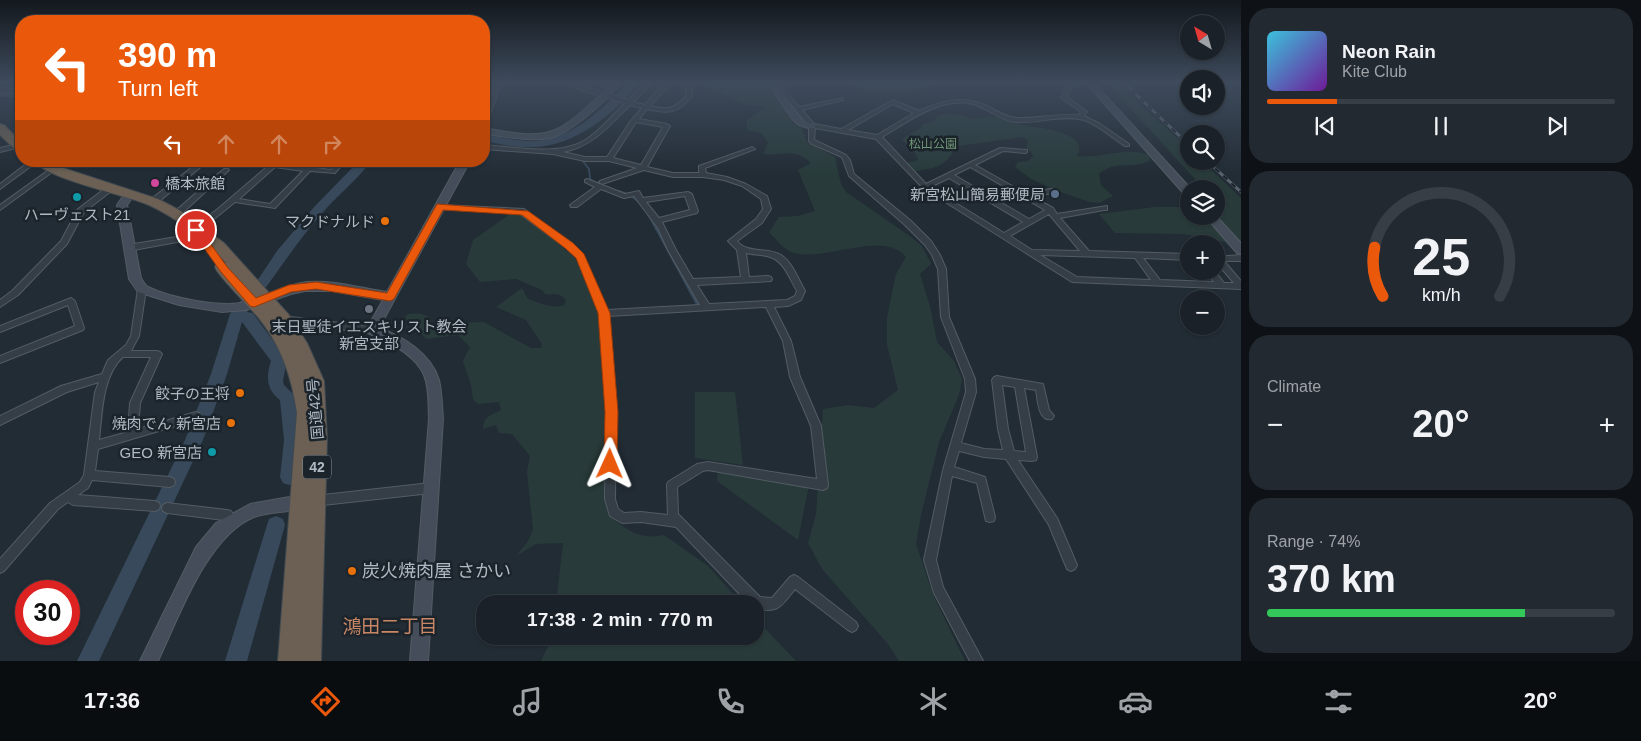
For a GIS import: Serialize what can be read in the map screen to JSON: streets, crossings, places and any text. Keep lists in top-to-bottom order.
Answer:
{
  "streets": {
    "highway": ["国道42号", "42"]
  },
  "districts": ["鴻田二丁目"],
  "parks": ["松山公園"],
  "places": [
    "橋本旅館",
    "新宮松山簡易郵便局",
    "ハーヴェスト21",
    "マクドナルド",
    "末日聖徒イエスキリスト教会 新宮支部",
    "餃子の王将",
    "焼肉でん 新宮店",
    "GEO 新宮店",
    "炭火焼肉屋 さかい"
  ],
  "north": "top left",
  "page": {
    "map_buttons": ["+", "−"],
    "turn": ["390 m", "Turn left"],
    "song": ["Neon Rain", "Kite Club"],
    "tile": [
      "Climate",
      ["Range · 74%", "370 km"]
    ],
    "heat": ["−", "20°", "+"],
    "limit": "30",
    "trip": "17:38 · 2 min · 770 m",
    "tabs": ["17:36", "20°"],
    "gauge": ["25", "km/h"]
  }
}
